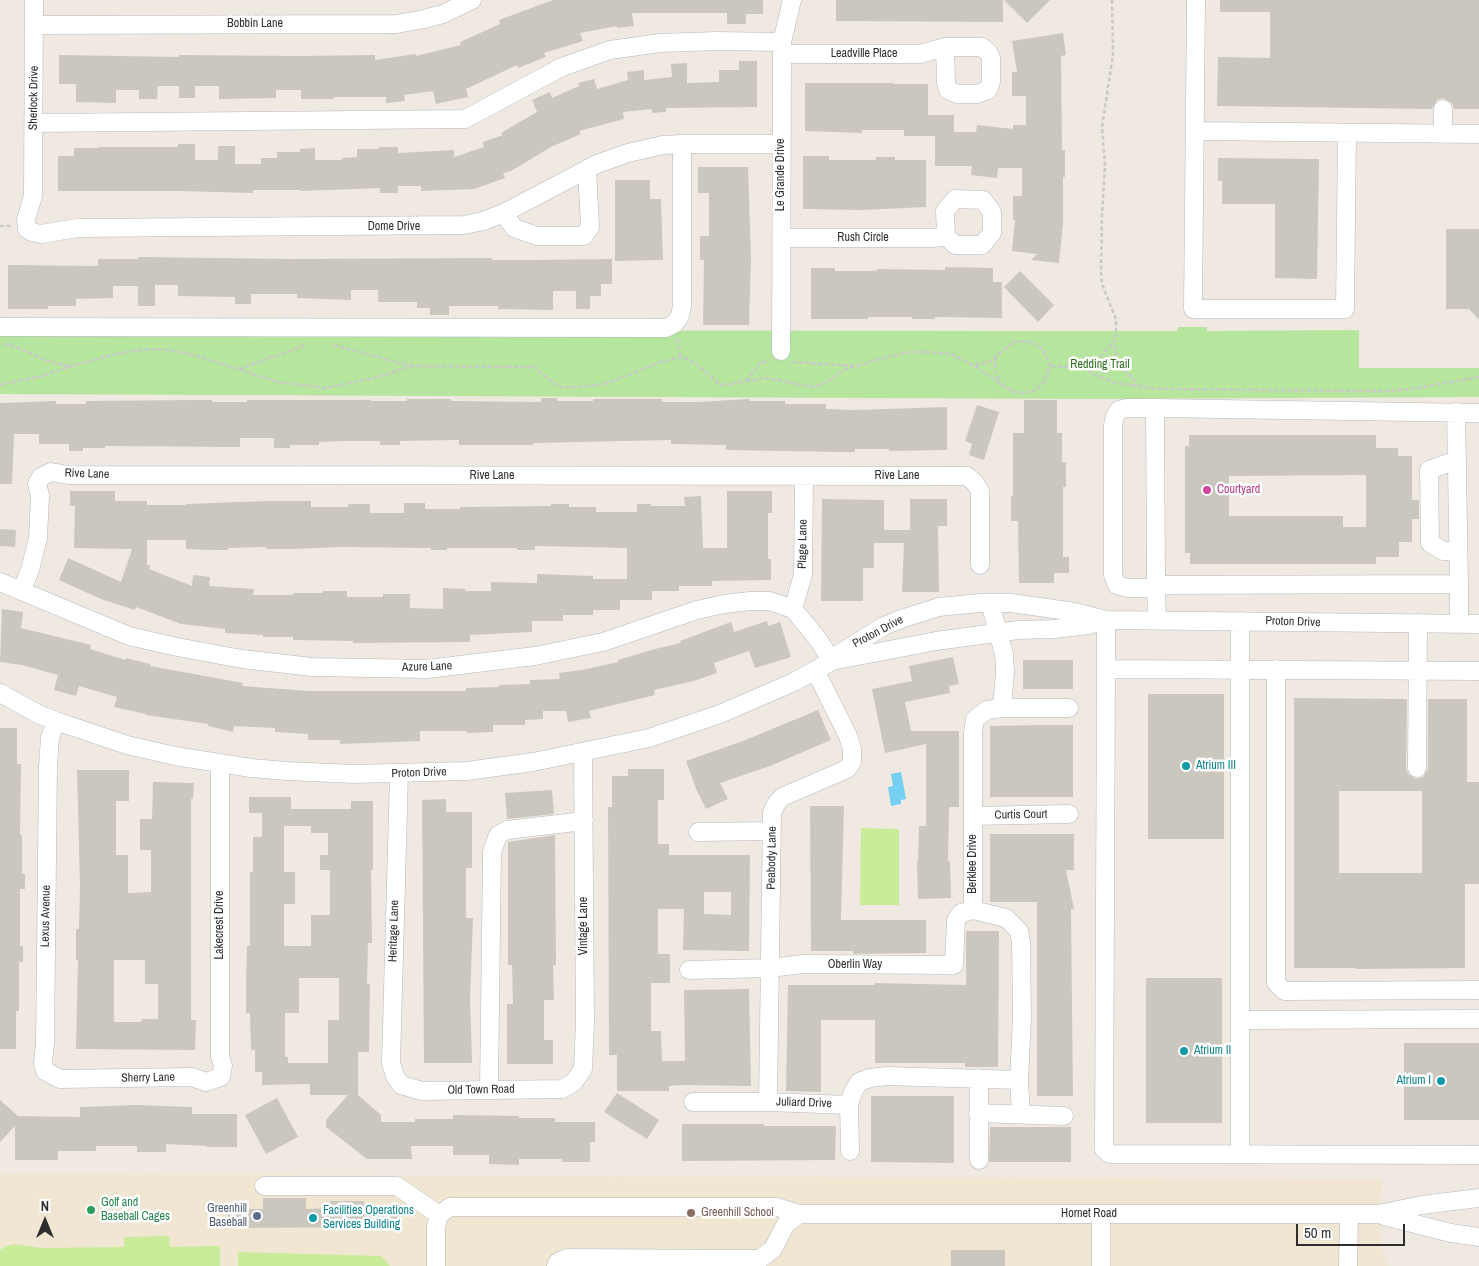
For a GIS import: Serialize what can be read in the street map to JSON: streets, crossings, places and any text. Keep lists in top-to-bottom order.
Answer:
{
  "streets": {
    "street": [
      "Bobbin Lane",
      "Leadville Place",
      "Sherlock Drive",
      "Le Grande Drive",
      "Dome Drive",
      "Rush Circle",
      "Rive Lane",
      "Plage Lane",
      "Proton Drive",
      "Azure Lane",
      "Curtis Court",
      "Peabody Lane",
      "Berklee Drive",
      "Lexus Avenue",
      "Lakecrest Drive",
      "Vintage Lane",
      "Heritage Lane",
      "Oberlin Way",
      "Sherry Lane",
      "Old Town Road",
      "Juliard Drive",
      "Hornet Road"
    ]
  },
  "crossings": [
    ["Bobbin Lane", "Sherlock Drive"],
    ["Leadville Place", "Sherlock Drive"],
    ["Leadville Place", "Le Grande Drive"],
    ["Sherlock Drive", "Dome Drive"],
    ["Le Grande Drive", "Dome Drive"],
    ["Le Grande Drive", "Rush Circle"],
    ["Rive Lane", "Plage Lane"],
    ["Rive Lane", "Azure Lane"],
    ["Plage Lane", "Azure Lane"],
    ["Proton Drive", "Peabody Lane"],
    ["Proton Drive", "Lexus Avenue"],
    ["Proton Drive", "Lakecrest Drive"],
    ["Proton Drive", "Vintage Lane"],
    ["Proton Drive", "Heritage Lane"],
    ["Curtis Court", "Berklee Drive"],
    ["Peabody Lane", "Oberlin Way"],
    ["Peabody Lane", "Juliard Drive"],
    ["Berklee Drive", "Oberlin Way"],
    ["Berklee Drive", "Juliard Drive"],
    ["Lexus Avenue", "Sherry Lane"],
    ["Lakecrest Drive", "Sherry Lane"],
    ["Vintage Lane", "Old Town Road"],
    ["Heritage Lane", "Old Town Road"]
  ],
  "parks": ["Redding Trail"],
  "places": [
    "Courtyard",
    "Atrium III",
    "Atrium II",
    "Atrium I",
    "Golf and Baseball Cages",
    "Greenhill School",
    "Greenhill Baseball",
    "Facilities Operations Services Building"
  ],
  "scale_bar": "50 m",
  "north": "top"
}
